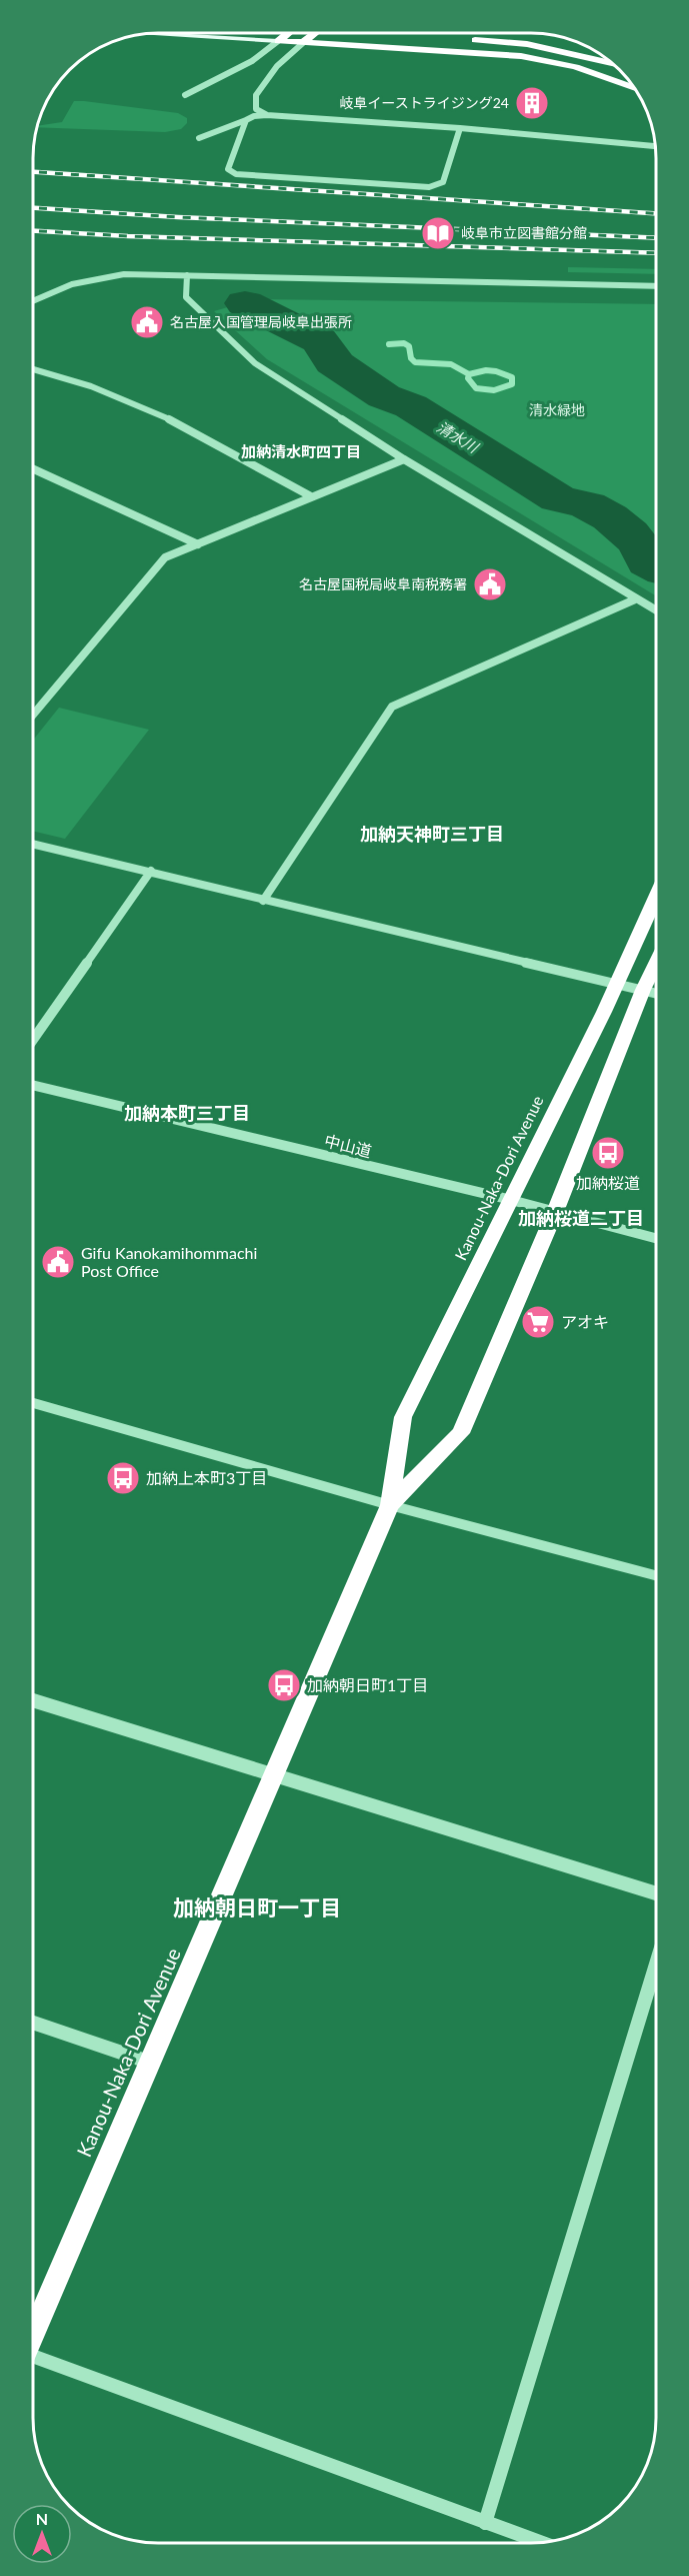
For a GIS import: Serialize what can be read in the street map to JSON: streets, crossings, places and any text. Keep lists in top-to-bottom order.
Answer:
{
  "streets": {
    "highway": ["Kanou-Naka-Dori Avenue"],
    "street": ["中山道"]
  },
  "crossings": [
    ["中山道", "Kanou-Naka-Dori Avenue"]
  ],
  "districts": [
    "加納清水町四丁目",
    "加納天神町三丁目",
    "加納本町三丁目",
    "加納桜道二丁目",
    "加納朝日町一丁目"
  ],
  "water": ["清水川"],
  "parks": ["清水緑地"],
  "places": {
    "building": ["岐阜イーストライジング24"],
    "library": ["岐阜市立図書館分館"],
    "public building": ["名古屋入国管理局岐阜出張所", "名古屋国税局岐阜南税務署", "Gifu Kanokamihommachi Post Office"],
    "bus stop": ["加納桜道", "加納上本町3丁目", "加納朝日町1丁目"],
    "supermarket": ["アオキ"]
  },
  "north": "top"
}
